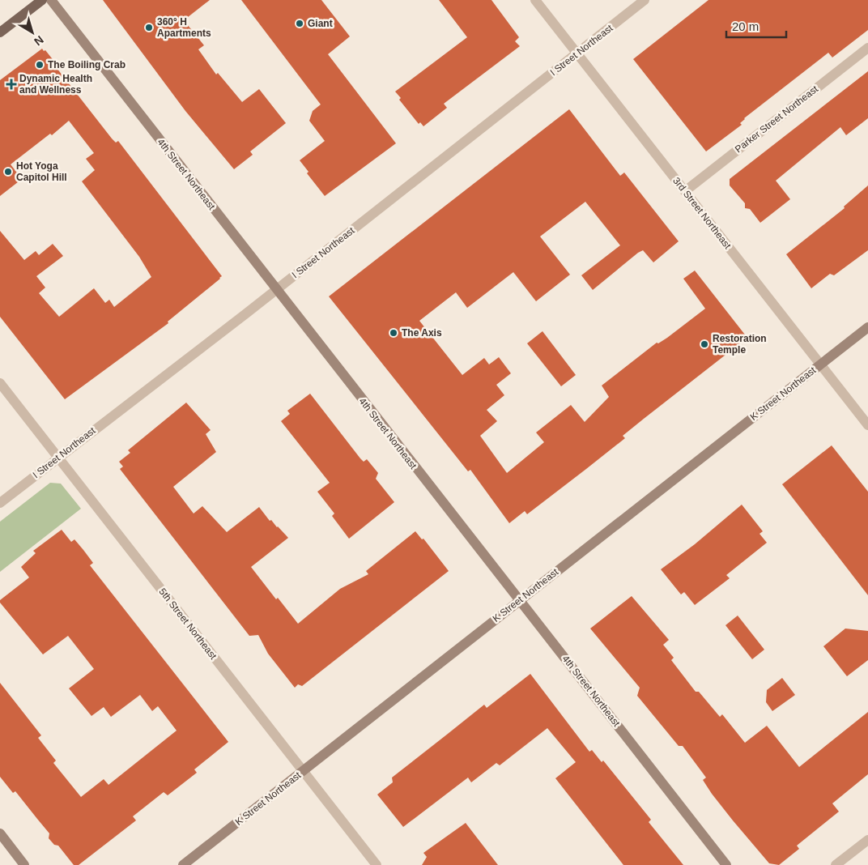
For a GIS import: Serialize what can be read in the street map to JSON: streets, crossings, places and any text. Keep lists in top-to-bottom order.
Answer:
{
  "streets": {
    "street": [
      "I Street Northeast",
      "Parker Street Northeast",
      "4th Street Northeast",
      "3rd Street Northeast",
      "K Street Northeast",
      "5th Street Northeast"
    ]
  },
  "crossings": [
    ["I Street Northeast", "4th Street Northeast"],
    ["I Street Northeast", "3rd Street Northeast"],
    ["I Street Northeast", "5th Street Northeast"],
    ["Parker Street Northeast", "3rd Street Northeast"],
    ["4th Street Northeast", "K Street Northeast"],
    ["3rd Street Northeast", "K Street Northeast"],
    ["K Street Northeast", "5th Street Northeast"]
  ],
  "places": {
    "other": [
      "Giant",
      "360° H Apartments",
      "The Boiling Crab",
      "Hot Yoga Capitol Hill",
      "The Axis",
      "Restoration Temple"
    ],
    "health": ["Dynamic Health and Wellness"]
  },
  "scale_bar": "20 m",
  "north": "bottom right"
}
